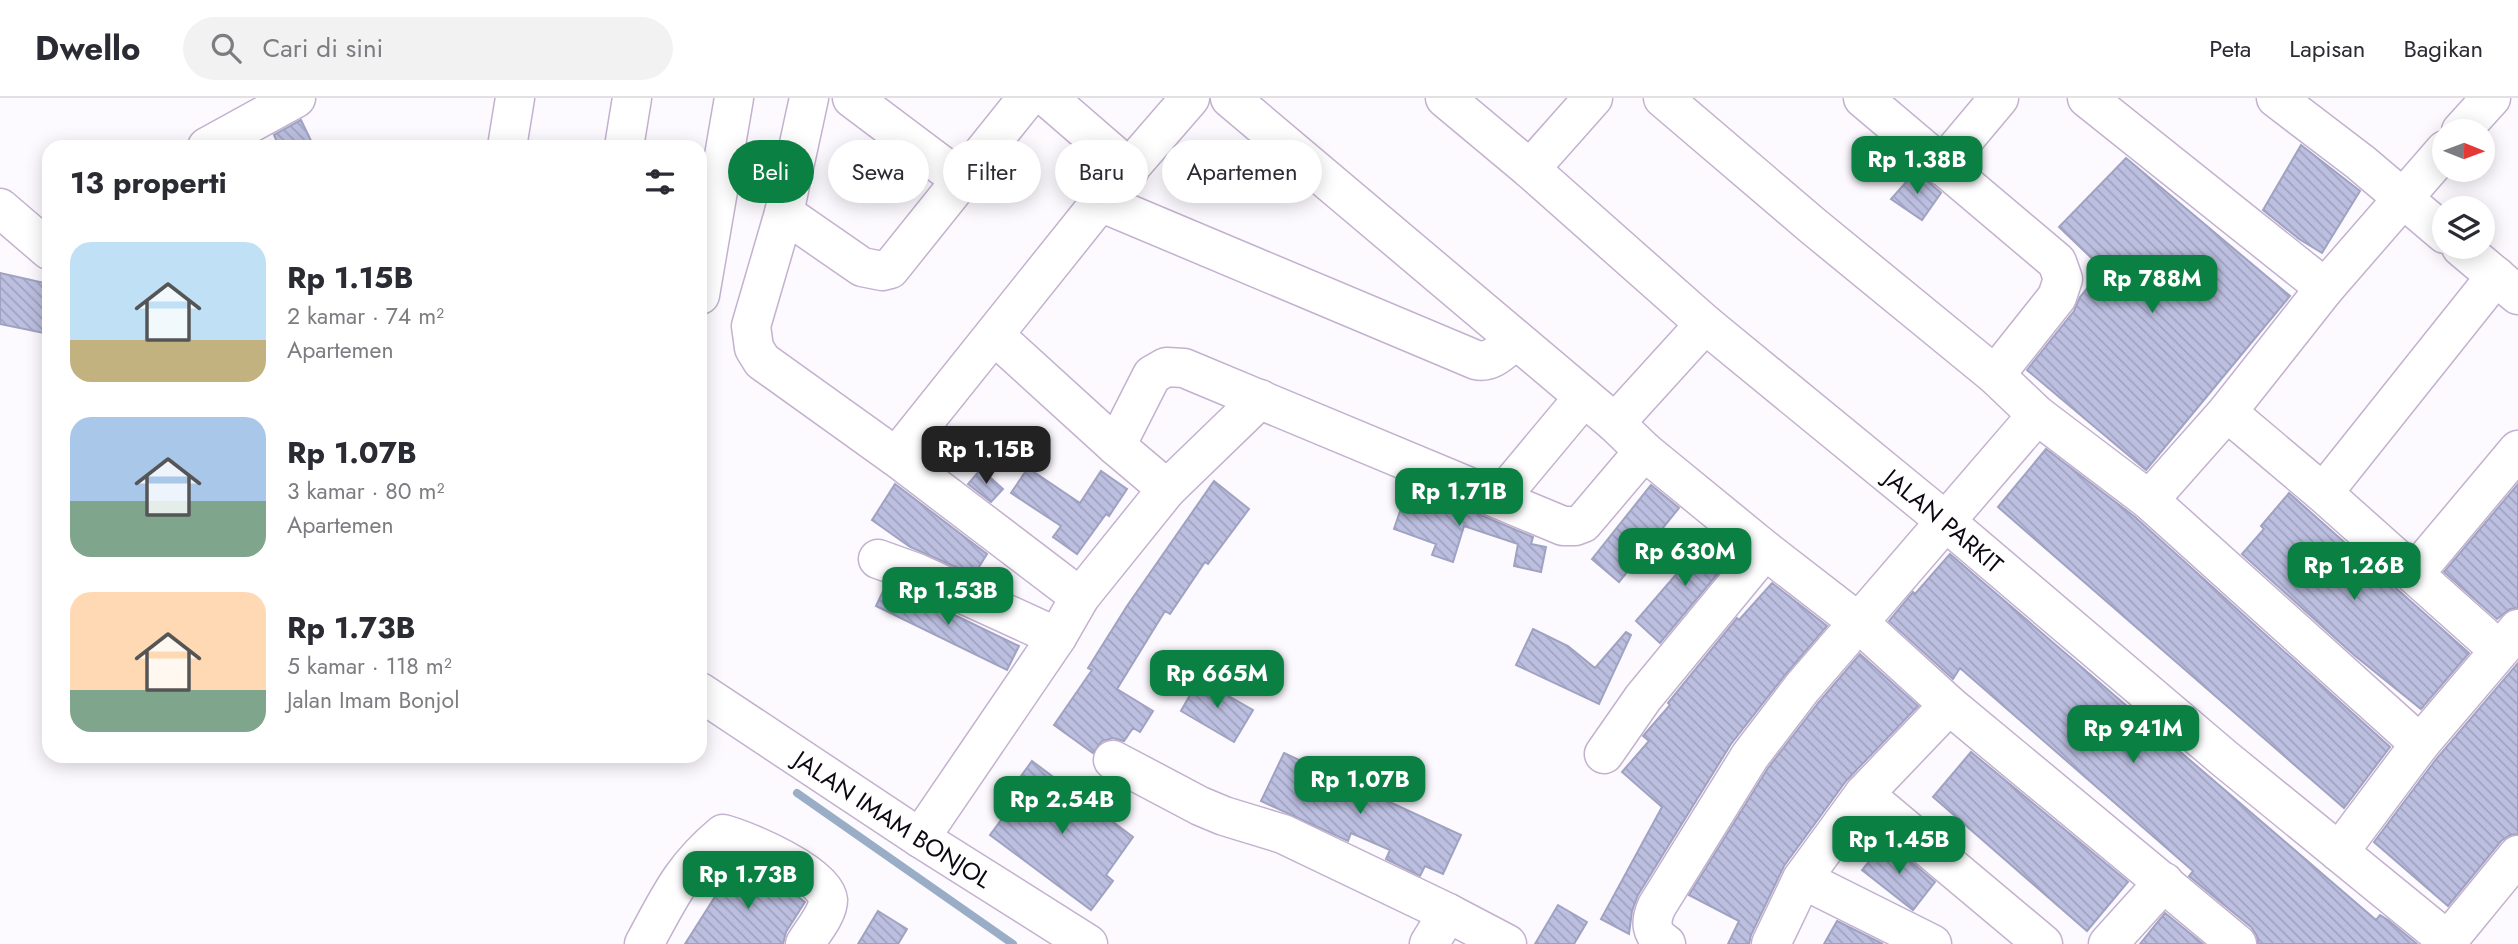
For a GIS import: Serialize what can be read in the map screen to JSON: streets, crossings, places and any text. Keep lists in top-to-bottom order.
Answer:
{
  "streets": {
    "street": ["JALAN PARKIT", "JALAN IMAM BONJOL"]
  },
  "north": "right",
  "page": {
    "header": "Dwello",
    "search": "Cari di sini",
    "nav": ["Peta", "Lapisan", "Bagikan"],
    "price": [
      "Rp 1.38B",
      "Rp 788M",
      "Rp 1.15B",
      "Rp 1.71B",
      "Rp 630M",
      "Rp 1.26B",
      "Rp 1.53B",
      "Rp 665M",
      "Rp 941M",
      "Rp 1.07B",
      "Rp 2.54B",
      "Rp 1.45B",
      "Rp 1.73B"
    ],
    "chip": [
      "Beli",
      "Sewa",
      "Filter",
      "Baru",
      "Apartemen"
    ],
    "heading": "13 properti",
    "list": [
      {
        "name": "Rp 1.15B",
        "note": "2 kamar · 74 m² · Apartemen"
      },
      {
        "name": "Rp 1.07B",
        "note": "3 kamar · 80 m² · Apartemen"
      },
      {
        "name": "Rp 1.73B",
        "note": "5 kamar · 118 m² · Jalan Imam Bonjol"
      }
    ]
  }
}
